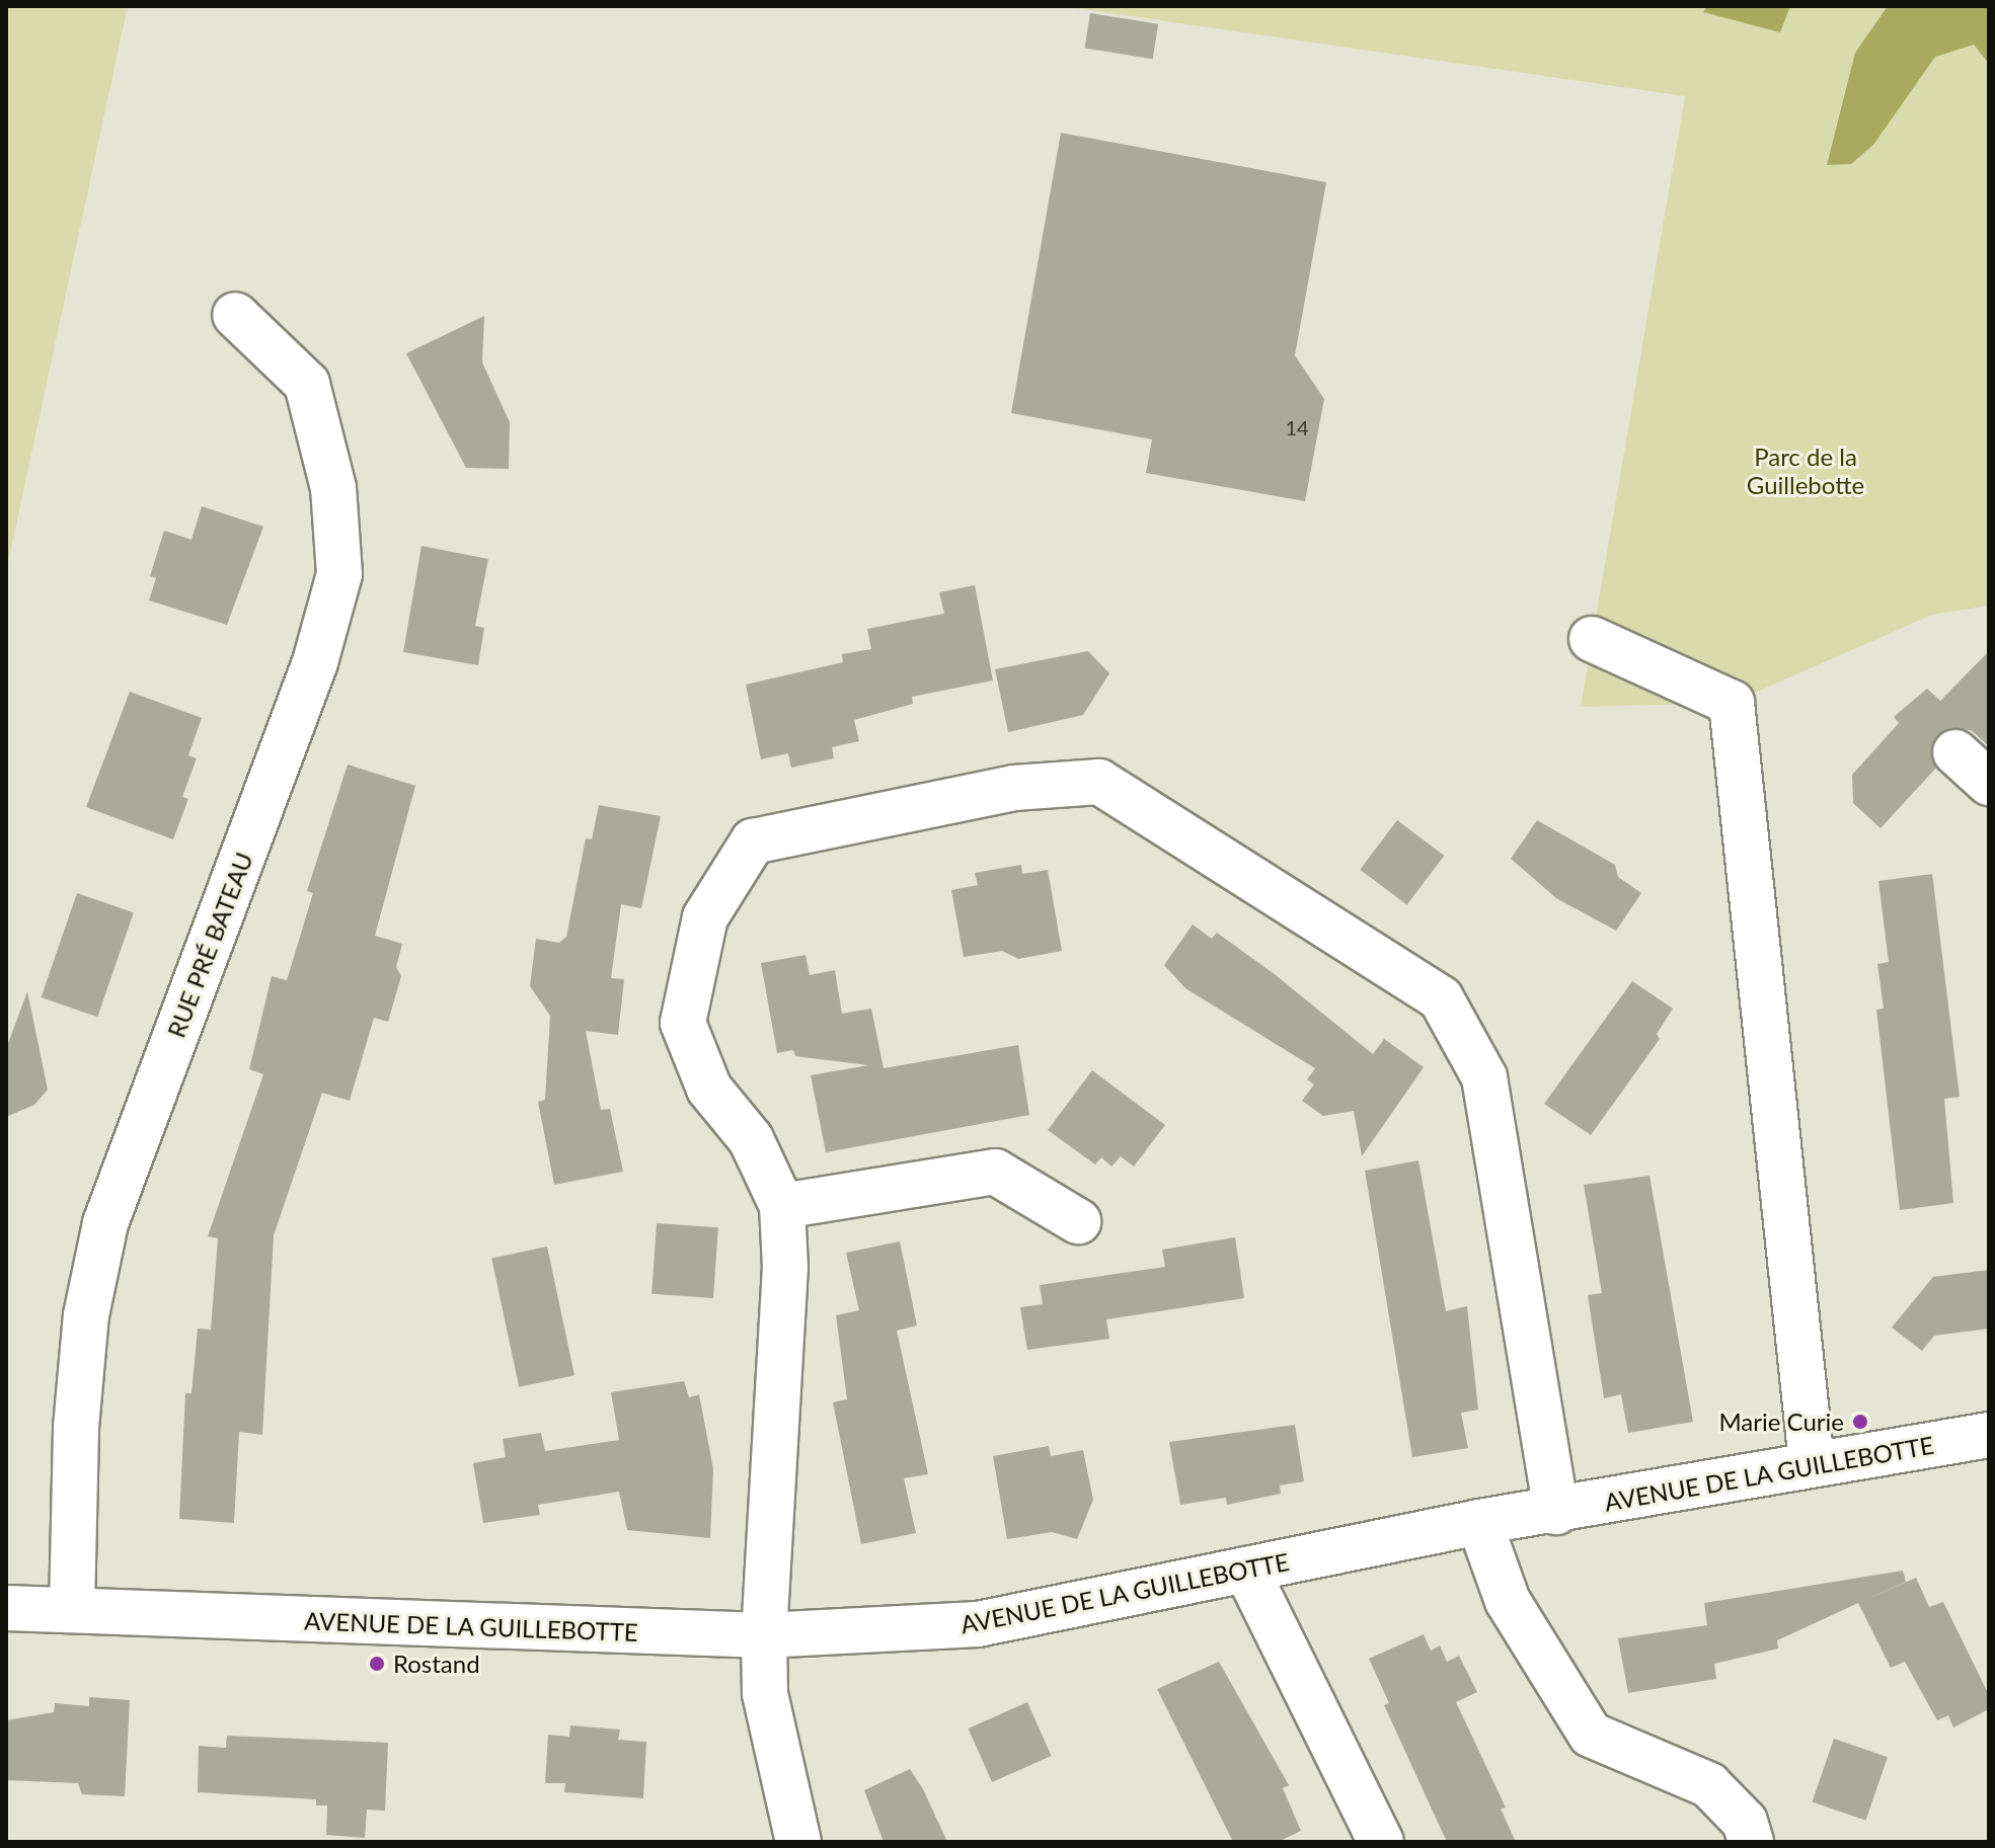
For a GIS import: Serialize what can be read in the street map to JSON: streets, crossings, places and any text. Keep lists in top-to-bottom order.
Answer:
{
  "streets": {
    "street": ["RUE PRÉ BATEAU", "AVENUE DE LA GUILLEBOTTE"]
  },
  "crossings": [
    ["RUE PRÉ BATEAU", "AVENUE DE LA GUILLEBOTTE"]
  ],
  "parks": ["Parc de la Guillebotte"],
  "places": ["Marie Curie", "Rostand"],
  "house_numbers": ["14"]
}
